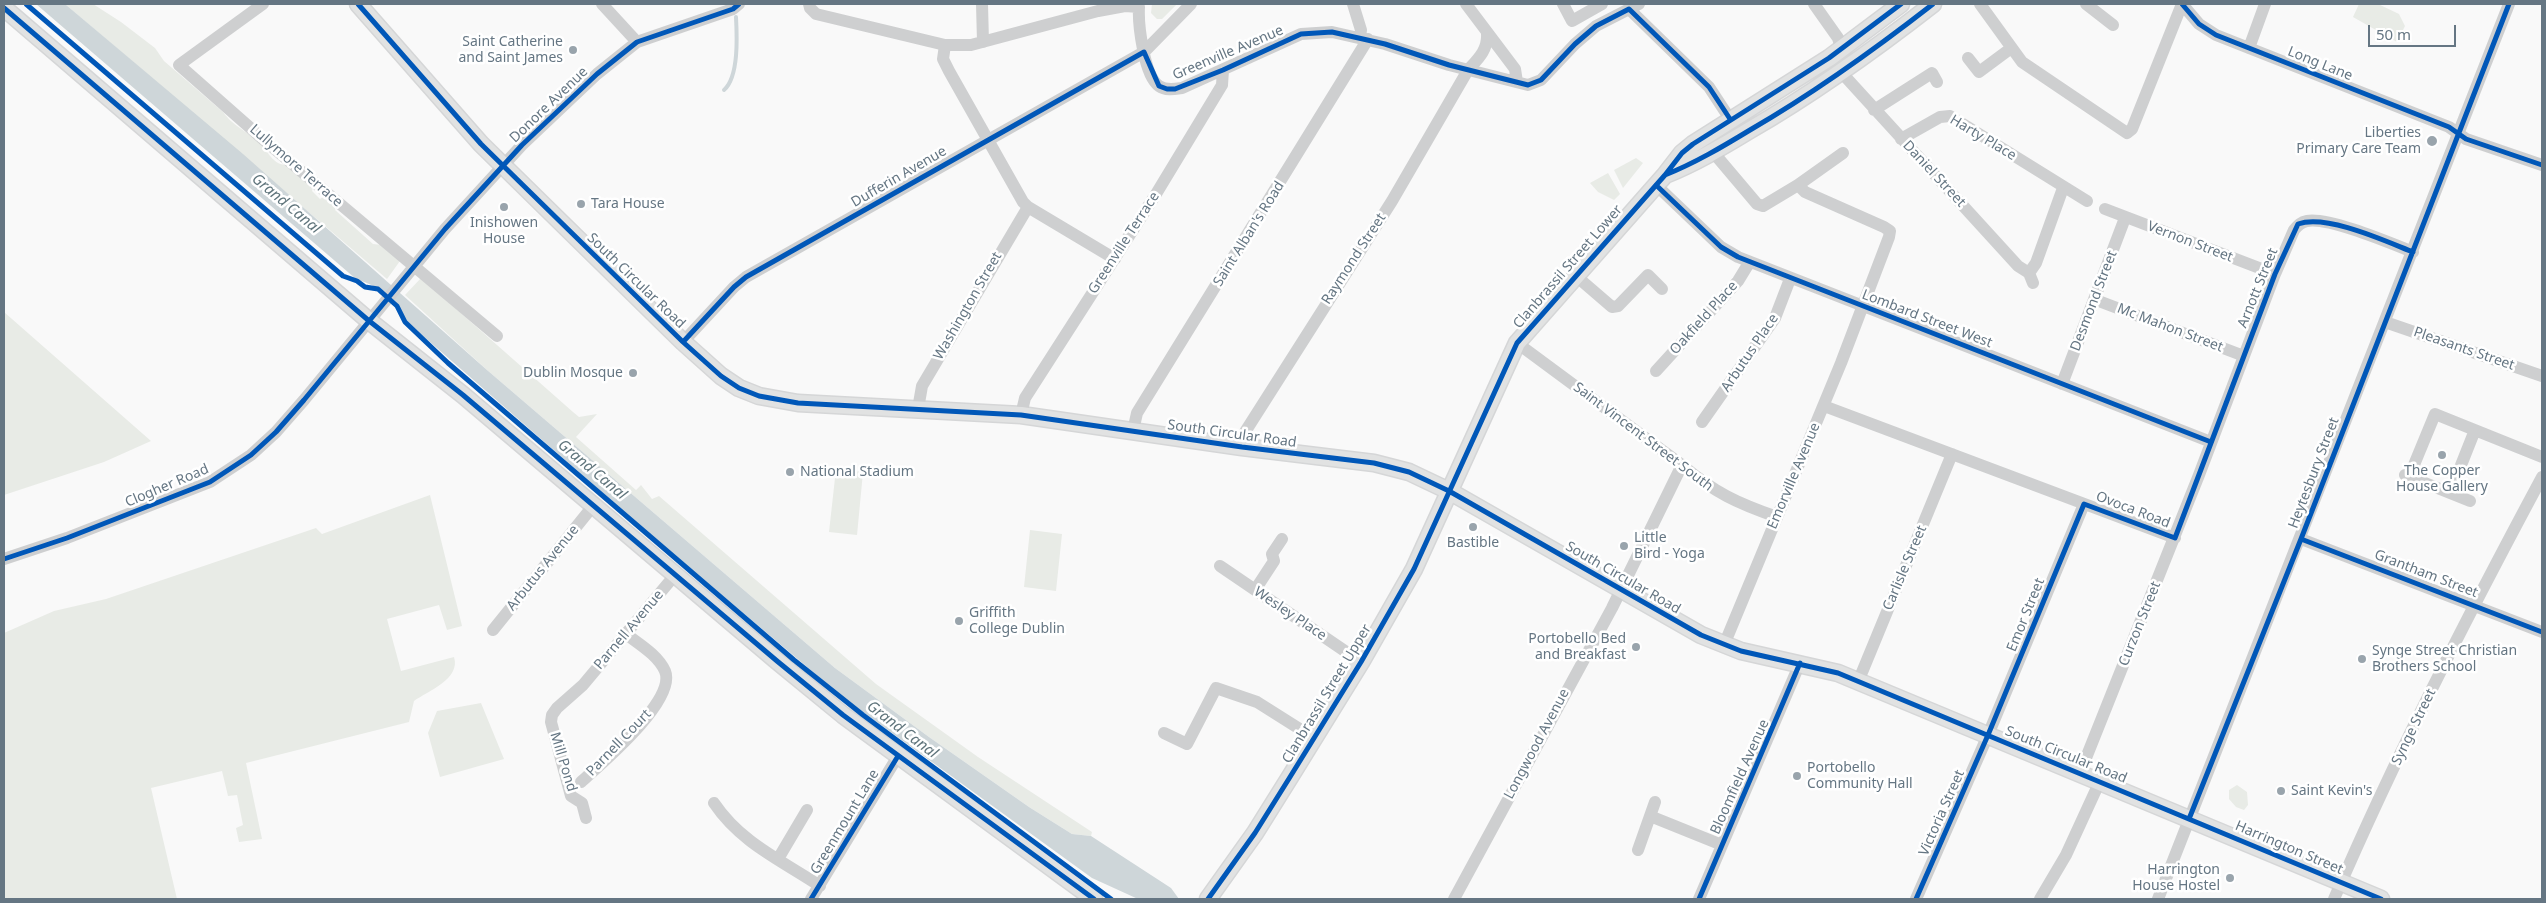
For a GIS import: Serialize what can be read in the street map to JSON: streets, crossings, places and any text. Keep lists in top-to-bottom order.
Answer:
{
  "streets": {
    "main road": [
      "Clanbrassil Street Lower",
      "South Circular Road",
      "Clanbrassil Street Upper",
      "Harrington Street"
    ],
    "street": [
      "Greenville Avenue",
      "Long Lane",
      "Donore Avenue",
      "Harty Place",
      "Lullymore Terrace",
      "Daniel Street",
      "Dufferin Avenue",
      "Saint Alban's Road",
      "Vernon Street",
      "Greenville Terrace",
      "Raymond Street",
      "Arnott Street",
      "Desmond Street",
      "Washington Street",
      "Oakfield Place",
      "Lombard Street West",
      "Mc Mahon Street",
      "Pleasants Street",
      "Arbutus Place",
      "Saint Vincent Street South",
      "Heytesbury Street",
      "Emorville Avenue",
      "Clogher Road",
      "Ovoca Road",
      "Arbutus Avenue",
      "Carlisle Street",
      "Grantham Street",
      "Wesley Place",
      "Emor Street",
      "Curzon Street",
      "Parnell Avenue",
      "Synge Street",
      "Parnell Court",
      "Longwood Avenue",
      "Mill Pond",
      "Bloomfield Avenue",
      "Victoria Street",
      "Greenmount Lane"
    ]
  },
  "crossings": [
    ["Greenville Avenue", "Dufferin Avenue"],
    ["Greenville Avenue", "Saint Alban's Road"],
    ["Greenville Avenue", "Greenville Terrace"],
    ["Greenville Avenue", "Raymond Street"],
    ["Long Lane", "Heytesbury Street"],
    ["Donore Avenue", "Lullymore Terrace"],
    ["Donore Avenue", "South Circular Road"],
    ["Donore Avenue", "Clogher Road"],
    ["Harty Place", "Daniel Street"],
    ["Lullymore Terrace", "Clogher Road"],
    ["Daniel Street", "Clanbrassil Street Lower"],
    ["Dufferin Avenue", "South Circular Road"],
    ["Saint Alban's Road", "South Circular Road"],
    ["Vernon Street", "Arnott Street"],
    ["Vernon Street", "Desmond Street"],
    ["Greenville Terrace", "South Circular Road"],
    ["Raymond Street", "South Circular Road"],
    ["Clanbrassil Street Lower", "South Circular Road"],
    ["Clanbrassil Street Lower", "Lombard Street West"],
    ["Clanbrassil Street Lower", "Saint Vincent Street South"],
    ["Clanbrassil Street Lower", "Clanbrassil Street Upper"],
    ["South Circular Road", "Washington Street"],
    ["South Circular Road", "Heytesbury Street"],
    ["South Circular Road", "Emorville Avenue"],
    ["South Circular Road", "Carlisle Street"],
    ["South Circular Road", "Emor Street"],
    ["South Circular Road", "Curzon Street"],
    ["South Circular Road", "Clanbrassil Street Upper"],
    ["South Circular Road", "Longwood Avenue"],
    ["South Circular Road", "Bloomfield Avenue"],
    ["South Circular Road", "Victoria Street"],
    ["South Circular Road", "Harrington Street"],
    ["Arnott Street", "Lombard Street West"],
    ["Arnott Street", "Mc Mahon Street"],
    ["Arnott Street", "Heytesbury Street"],
    ["Arnott Street", "Curzon Street"],
    ["Desmond Street", "Lombard Street West"],
    ["Desmond Street", "Mc Mahon Street"],
    ["Oakfield Place", "Lombard Street West"],
    ["Lombard Street West", "Arbutus Place"],
    ["Lombard Street West", "Emorville Avenue"],
    ["Pleasants Street", "Heytesbury Street"],
    ["Saint Vincent Street South", "Emorville Avenue"],
    ["Saint Vincent Street South", "Longwood Avenue"],
    ["Heytesbury Street", "Grantham Street"],
    ["Heytesbury Street", "Harrington Street"],
    ["Emorville Avenue", "Ovoca Road"],
    ["Ovoca Road", "Carlisle Street"],
    ["Ovoca Road", "Emor Street"],
    ["Ovoca Road", "Curzon Street"],
    ["Grantham Street", "Synge Street"],
    ["Wesley Place", "Clanbrassil Street Upper"],
    ["Emor Street", "Victoria Street"],
    ["Parnell Avenue", "Parnell Court"],
    ["Parnell Avenue", "Mill Pond"],
    ["Synge Street", "Harrington Street"]
  ],
  "water": ["Grand Canal"],
  "places": [
    "Saint Catherine and Saint James",
    "Liberties Primary Care Team",
    "Tara House",
    "Inishowen House",
    "Dublin Mosque",
    "The Copper House Gallery",
    "National Stadium",
    "Bastible",
    "Little Bird - Yoga",
    "Griffith College Dublin",
    "Portobello Bed and Breakfast",
    "Synge Street Christian Brothers School",
    "Portobello Community Hall",
    "Saint Kevin's",
    "Harrington House Hostel"
  ],
  "scale_bar": "50 m"
}
